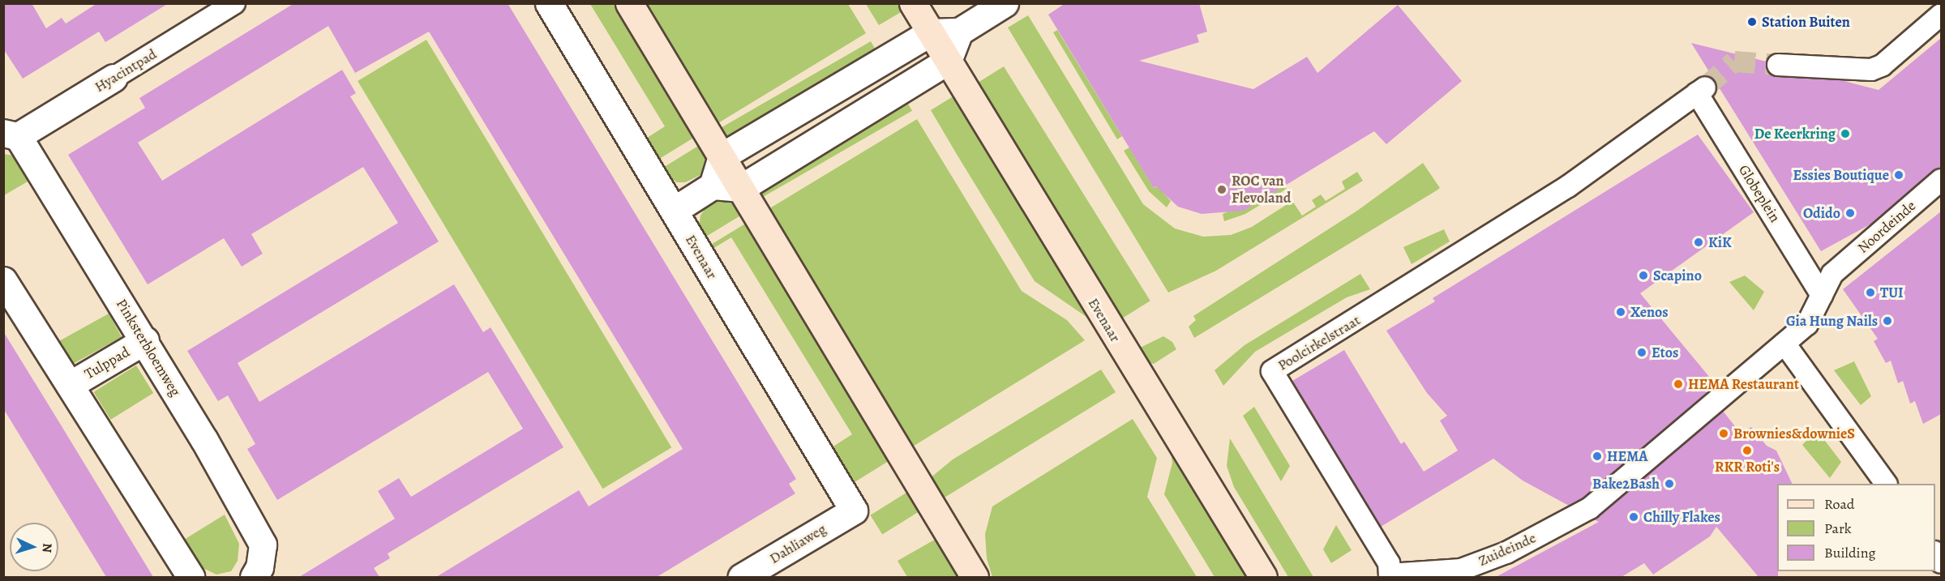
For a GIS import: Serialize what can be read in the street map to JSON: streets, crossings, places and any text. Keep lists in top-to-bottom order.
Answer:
{
  "streets": {
    "main road": ["Evenaar"],
    "street": [
      "Hyacintpad",
      "Globeplein",
      "Noordeinde",
      "Poolcirkelstraat",
      "Pinksterbloemweg",
      "Tulppad",
      "Dahliaweg",
      "Zuideinde"
    ]
  },
  "crossings": [
    ["Hyacintpad", "Pinksterbloemweg"],
    ["Globeplein", "Noordeinde"],
    ["Globeplein", "Poolcirkelstraat"],
    ["Evenaar", "Dahliaweg"],
    ["Poolcirkelstraat", "Zuideinde"],
    ["Pinksterbloemweg", "Tulppad"]
  ],
  "places": [
    "Station Buiten",
    "De Keerkring",
    "Essies Boutique",
    "ROC van Flevoland",
    "Odido",
    "KiK",
    "Scapino",
    "TUI",
    "Xenos",
    "Gia Hung Nails",
    "Etos",
    "HEMA Restaurant",
    "Brownies&downieS",
    "RKR Roti's",
    "HEMA",
    "Bake2Bash",
    "Chilly Flakes"
  ],
  "legend": ["Road", "Park", "Building"],
  "north": "right"
}
